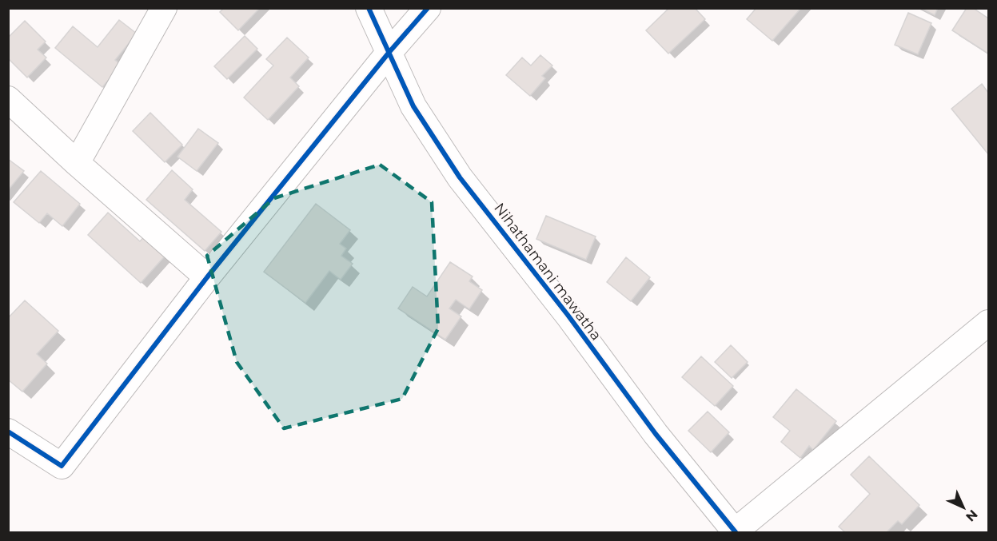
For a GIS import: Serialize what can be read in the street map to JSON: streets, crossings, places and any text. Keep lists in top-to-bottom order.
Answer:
{
  "streets": {
    "street": ["Nihathamani mawatha"]
  },
  "north": "bottom right"
}
